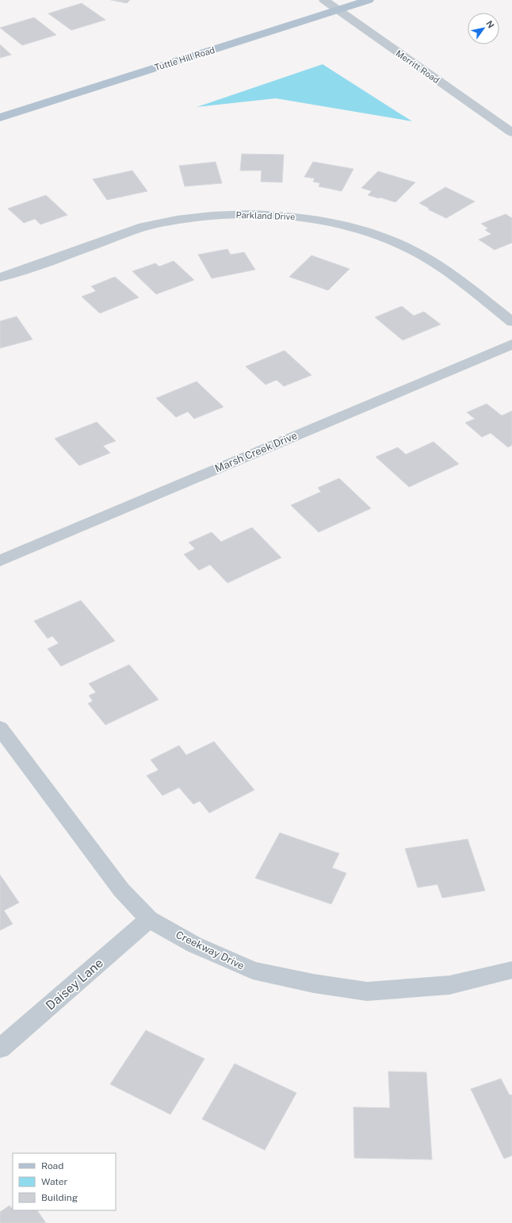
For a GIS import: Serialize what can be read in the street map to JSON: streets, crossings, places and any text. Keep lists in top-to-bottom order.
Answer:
{
  "streets": {
    "main road": ["Tuttle Hill Road"],
    "street": [
      "Merritt Road",
      "Parkland Drive",
      "Marsh Creek Drive",
      "Creekway Drive",
      "Daisey Lane"
    ]
  },
  "crossings": [
    ["Tuttle Hill Road", "Merritt Road"],
    ["Creekway Drive", "Daisey Lane"]
  ],
  "legend": ["Road", "Water", "Building"],
  "north": "top right"
}
